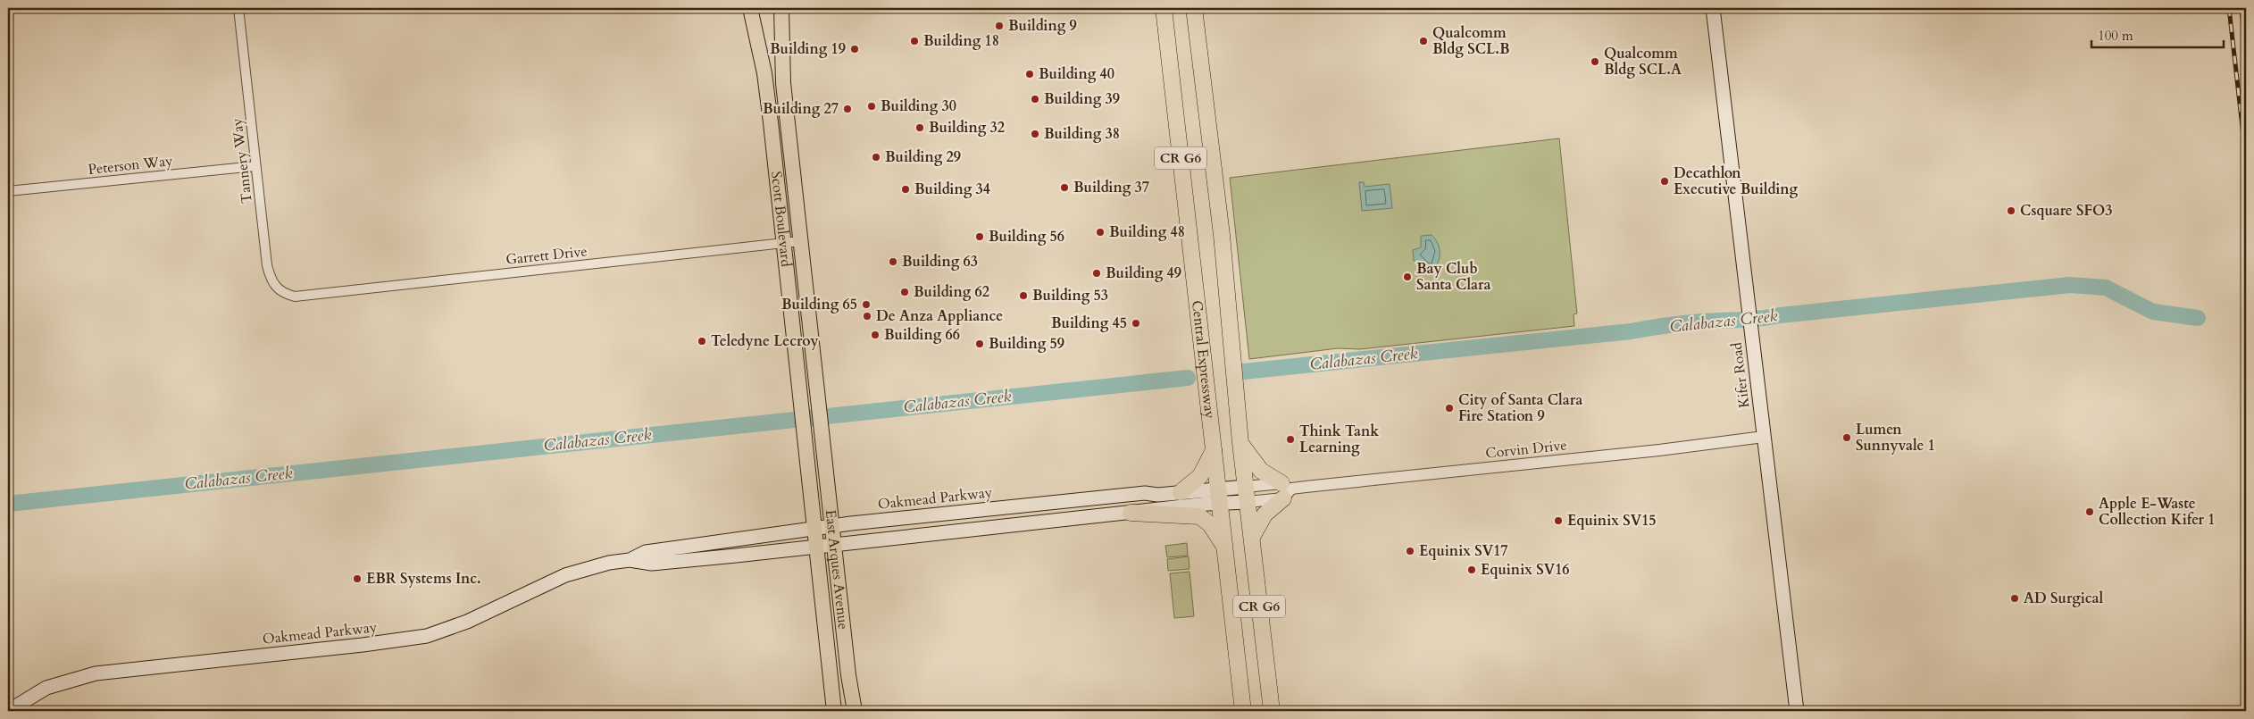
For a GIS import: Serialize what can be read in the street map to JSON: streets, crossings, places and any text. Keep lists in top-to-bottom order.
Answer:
{
  "streets": {
    "highway": ["CR G6", "Central Expressway"],
    "main road": [
      "Scott Boulevard",
      "Kifer Road",
      "Oakmead Parkway",
      "East Arques Avenue"
    ],
    "street": [
      "Tannery Way",
      "Peterson Way",
      "Garrett Drive",
      "Corvin Drive"
    ]
  },
  "crossings": [
    ["Tannery Way", "Peterson Way"],
    ["Tannery Way", "Garrett Drive"],
    ["Scott Boulevard", "Garrett Drive"],
    ["Scott Boulevard", "East Arques Avenue"],
    ["Central Expressway", "Corvin Drive"],
    ["Central Expressway", "Oakmead Parkway"],
    ["Kifer Road", "Corvin Drive"],
    ["Corvin Drive", "Oakmead Parkway"],
    ["Oakmead Parkway", "East Arques Avenue"]
  ],
  "water": ["Calabazas Creek"],
  "places": [
    "Building 9",
    "Building 18",
    "Qualcomm Bldg SCL.B",
    "Building 19",
    "Qualcomm Bldg SCL.A",
    "Building 40",
    "Building 39",
    "Building 30",
    "Building 27",
    "Building 32",
    "Building 38",
    "Building 29",
    "Decathlon Executive Building",
    "Building 37",
    "Building 34",
    "Csquare SFO3",
    "Building 48",
    "Building 56",
    "Building 63",
    "Building 49",
    "Bay Club Santa Clara",
    "Building 62",
    "Building 53",
    "Building 65",
    "De Anza Appliance",
    "Building 45",
    "Building 66",
    "Teledyne Lecroy",
    "Building 59",
    "City of Santa Clara Fire Station 9",
    "Lumen Sunnyvale 1",
    "Think Tank Learning",
    "Apple E-Waste Collection Kifer 1",
    "Equinix SV15",
    "Equinix SV17",
    "Equinix SV16",
    "EBR Systems Inc.",
    "AD Surgical"
  ],
  "scale_bar": "100 m"
}
